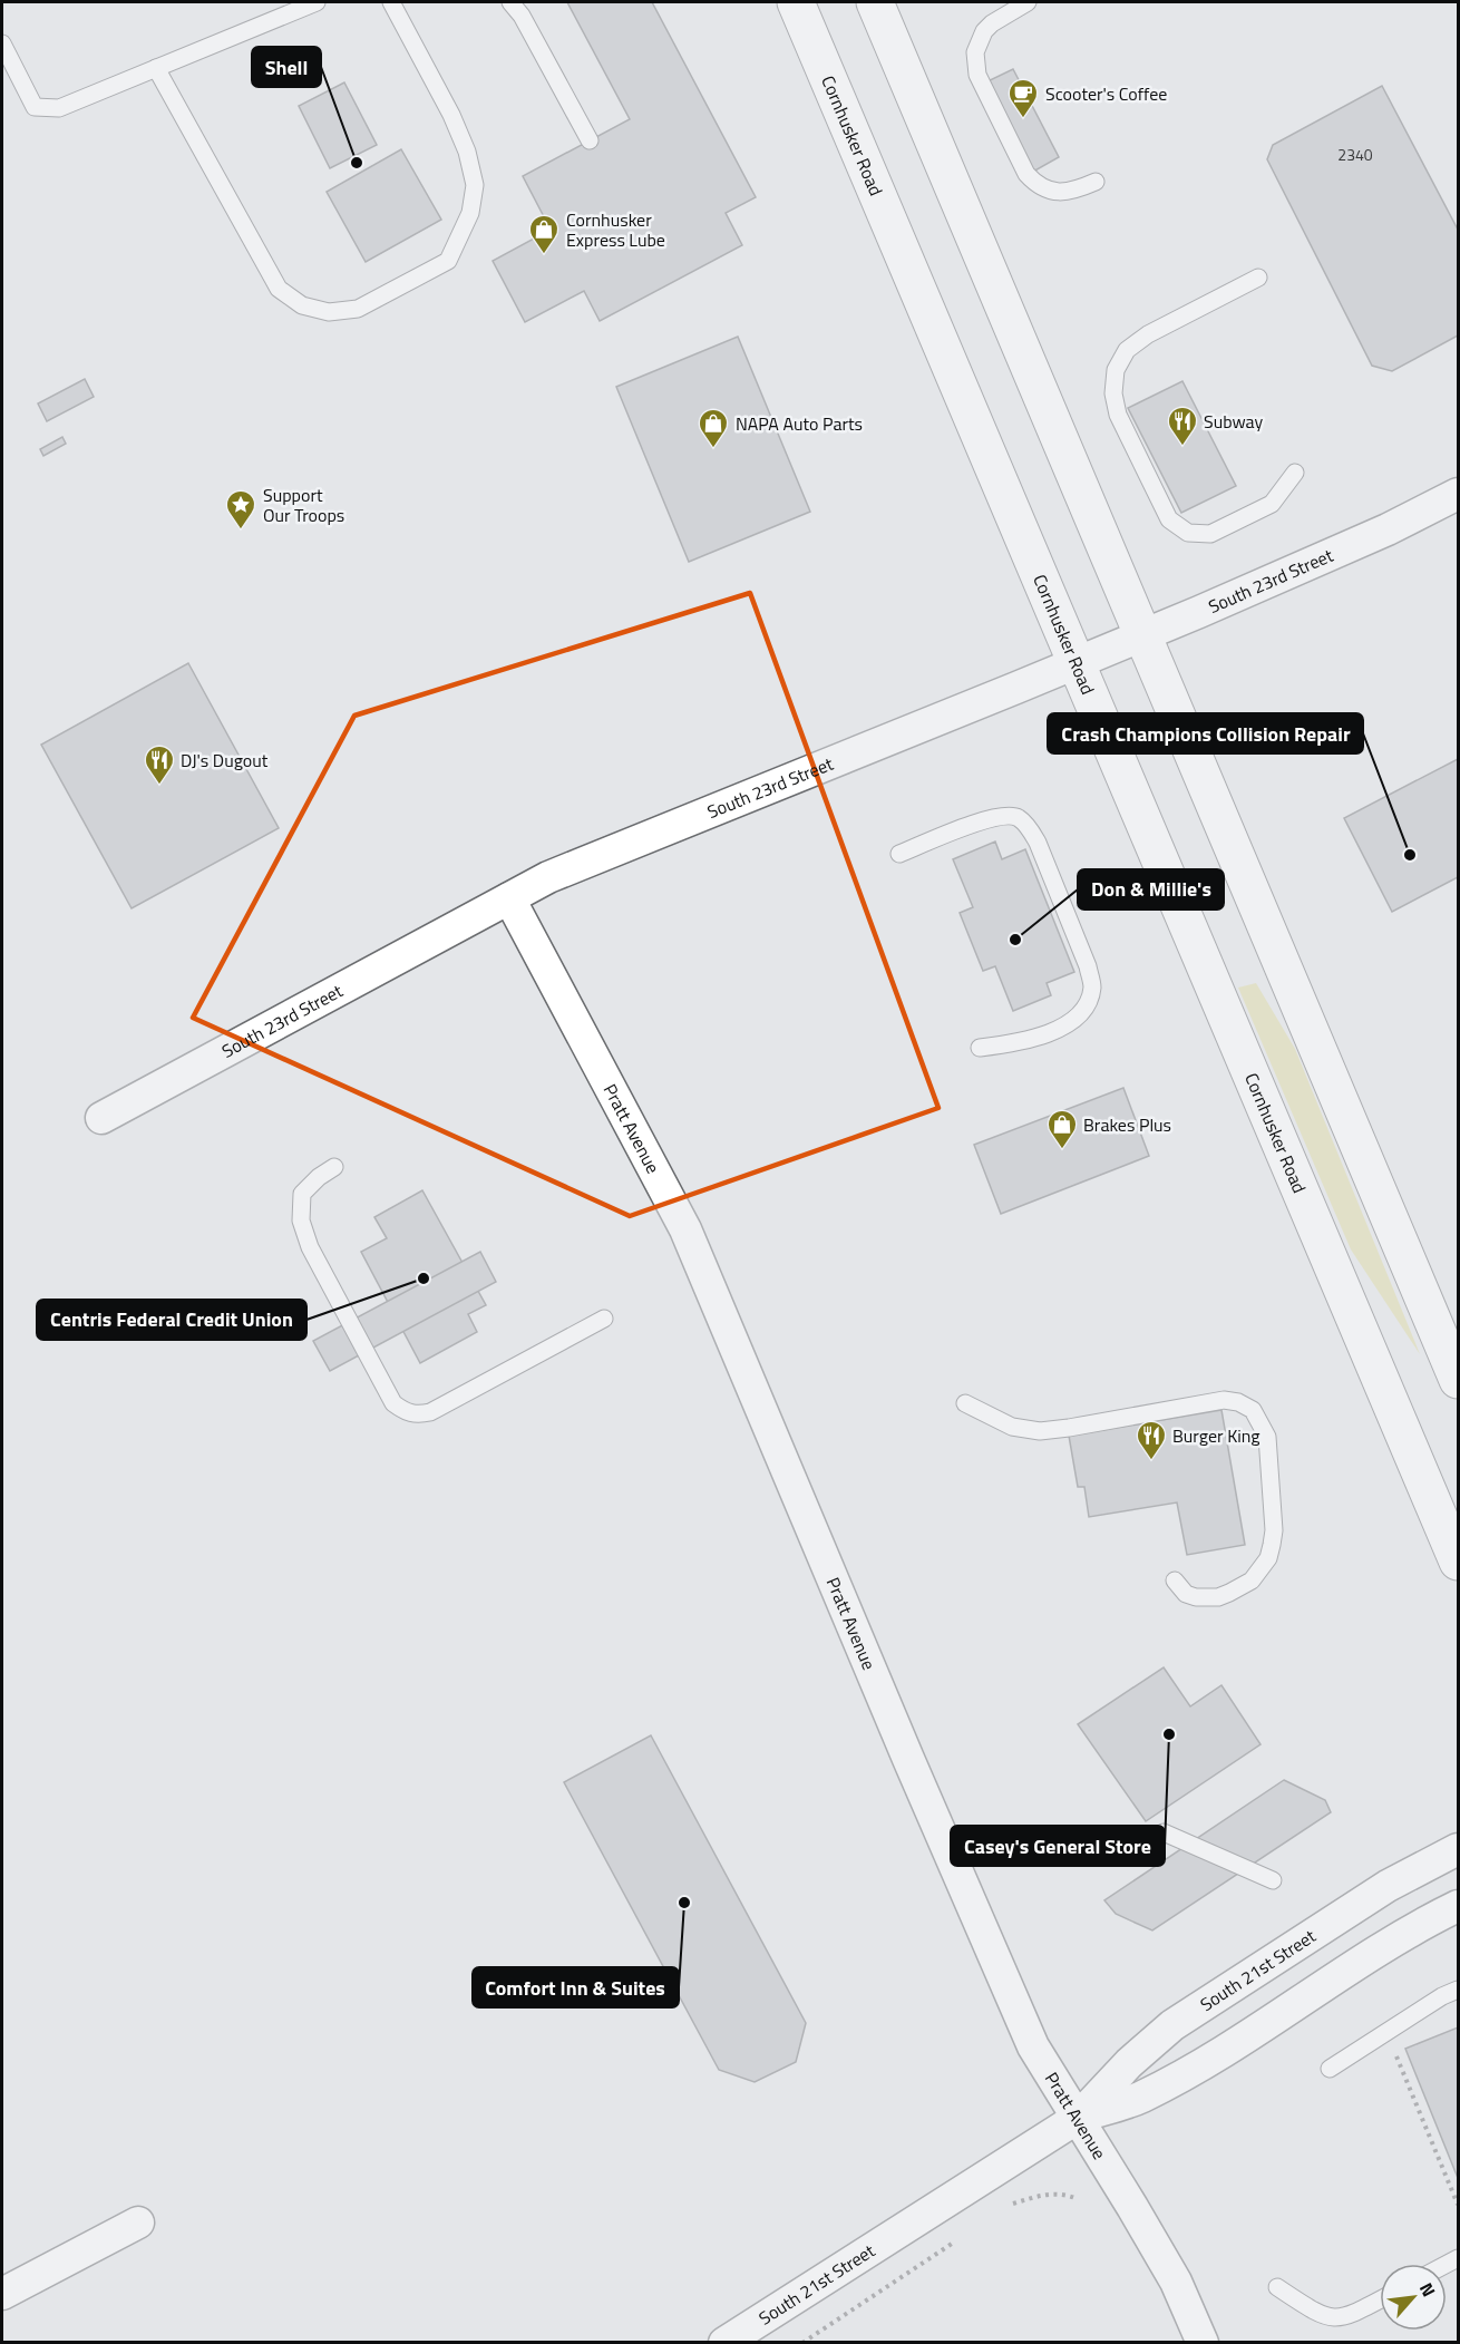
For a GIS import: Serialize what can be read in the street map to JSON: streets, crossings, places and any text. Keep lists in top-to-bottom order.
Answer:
{
  "streets": {
    "main road": ["Cornhusker Road"],
    "street": ["South 23rd Street", "Pratt Avenue", "South 21st Street"]
  },
  "crossings": [
    ["Cornhusker Road", "South 23rd Street"],
    ["South 23rd Street", "Pratt Avenue"],
    ["Pratt Avenue", "South 21st Street"]
  ],
  "places": {
    "cafe": ["Scooter's Coffee"],
    "other": [
      "Shell",
      "Crash Champions Collision Repair",
      "Don & Millie's",
      "Centris Federal Credit Union",
      "Casey's General Store",
      "Comfort Inn & Suites"
    ],
    "shop": ["Cornhusker Express Lube", "NAPA Auto Parts", "Brakes Plus"],
    "restaurant": ["Subway", "DJ's Dugout", "Burger King"],
    "place": ["Support Our Troops"]
  },
  "house_numbers": ["2340"],
  "north": "top right"
}
